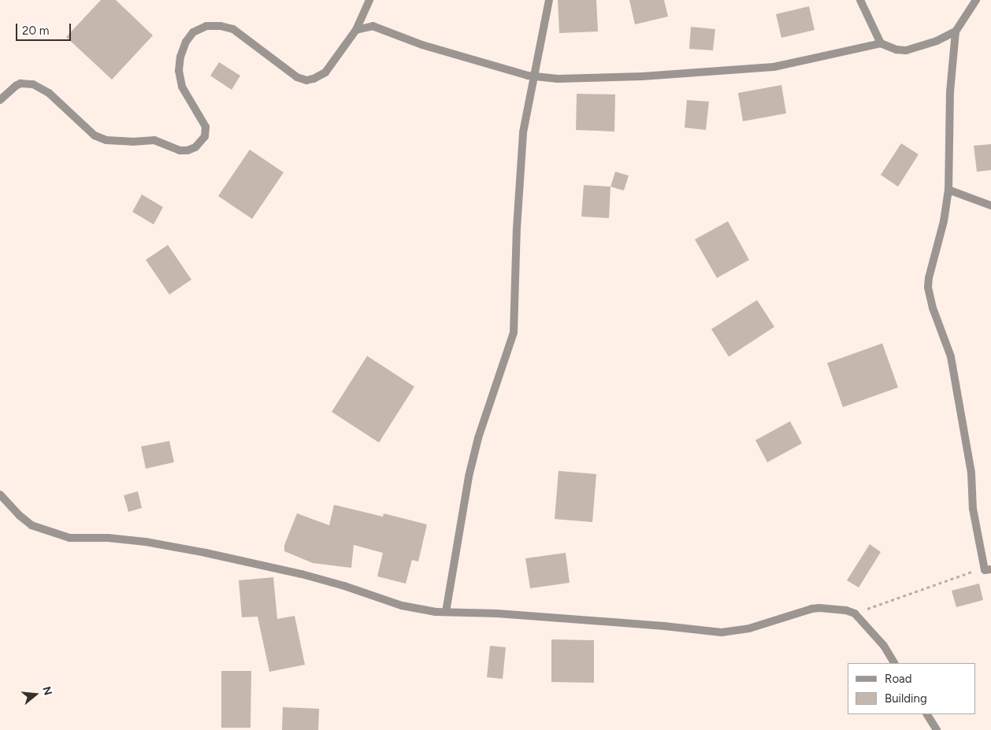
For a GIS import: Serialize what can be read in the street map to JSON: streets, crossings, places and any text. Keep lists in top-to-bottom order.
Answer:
{
  "legend": ["Road", "Building"],
  "scale_bar": "20 m",
  "north": "right"
}
